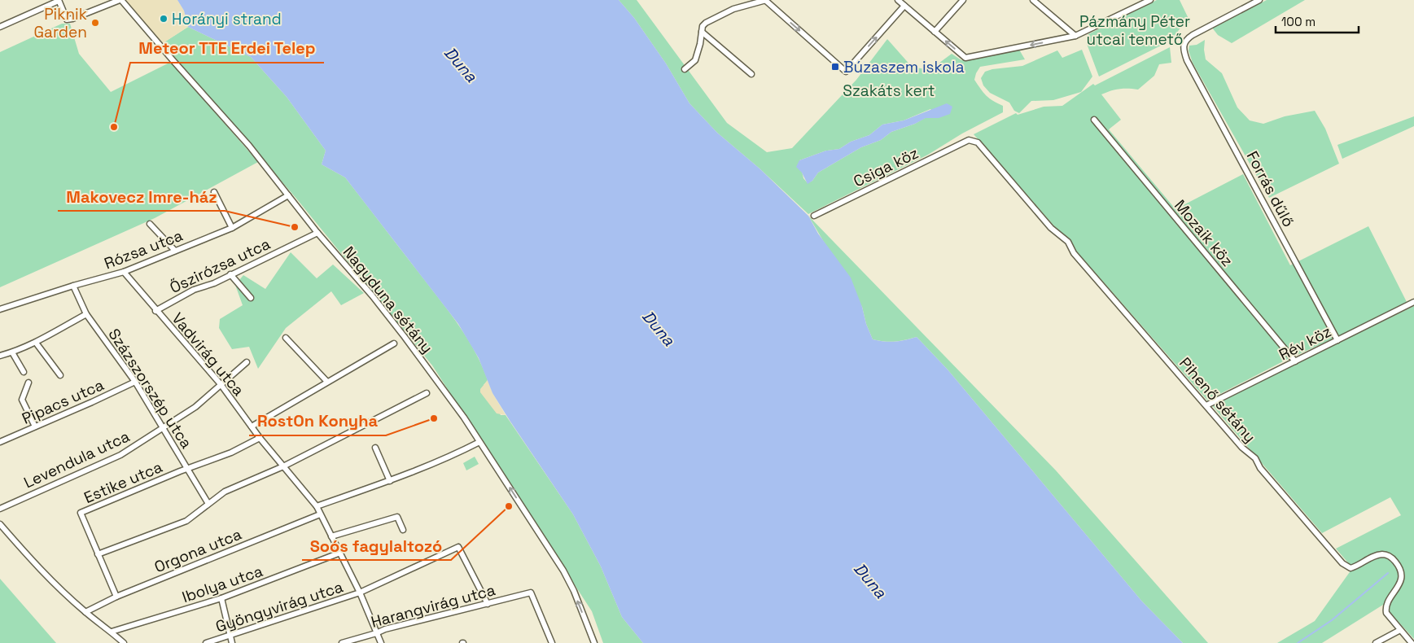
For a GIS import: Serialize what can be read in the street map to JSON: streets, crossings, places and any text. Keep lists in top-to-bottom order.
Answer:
{
  "streets": {
    "street": [
      "Csiga köz",
      "Forrás dűlő",
      "Mozaik köz",
      "Rózsa utca",
      "Őszirózsa utca",
      "Nagyduna sétány",
      "Rév köz",
      "Vadvirág utca",
      "Százszorszép utca",
      "Pihenő sétány",
      "Pipacs utca",
      "Levendula utca",
      "Estike utca",
      "Orgona utca",
      "Ibolya utca",
      "Harangvirág utca",
      "Gyöngyvirág utca"
    ]
  },
  "crossings": [
    ["Csiga köz", "Pihenő sétány"],
    ["Forrás dűlő", "Rév köz"],
    ["Mozaik köz", "Rév köz"],
    ["Rózsa utca", "Nagyduna sétány"],
    ["Rózsa utca", "Vadvirág utca"],
    ["Rózsa utca", "Százszorszép utca"],
    ["Őszirózsa utca", "Nagyduna sétány"],
    ["Őszirózsa utca", "Vadvirág utca"],
    ["Rév köz", "Pihenő sétány"],
    ["Vadvirág utca", "Levendula utca"],
    ["Vadvirág utca", "Estike utca"],
    ["Vadvirág utca", "Orgona utca"],
    ["Vadvirág utca", "Ibolya utca"],
    ["Vadvirág utca", "Harangvirág utca"],
    ["Vadvirág utca", "Gyöngyvirág utca"],
    ["Százszorszép utca", "Pipacs utca"],
    ["Százszorszép utca", "Levendula utca"],
    ["Százszorszép utca", "Estike utca"],
    ["Estike utca", "Orgona utca"],
    ["Harangvirág utca", "Gyöngyvirág utca"]
  ],
  "water": ["Duna"],
  "parks": ["Pázmány Péter utcai temető", "Szakáts kert"],
  "places": {
    "other": [
      "Horányi strand",
      "Piknik Garden",
      "Meteor TTE Erdei Telep",
      "Makovecz Imre-ház",
      "RostOn Konyha",
      "Soós fagylaltozó"
    ],
    "transit": ["Búzaszem iskola"]
  },
  "scale_bar": "100 m"
}
